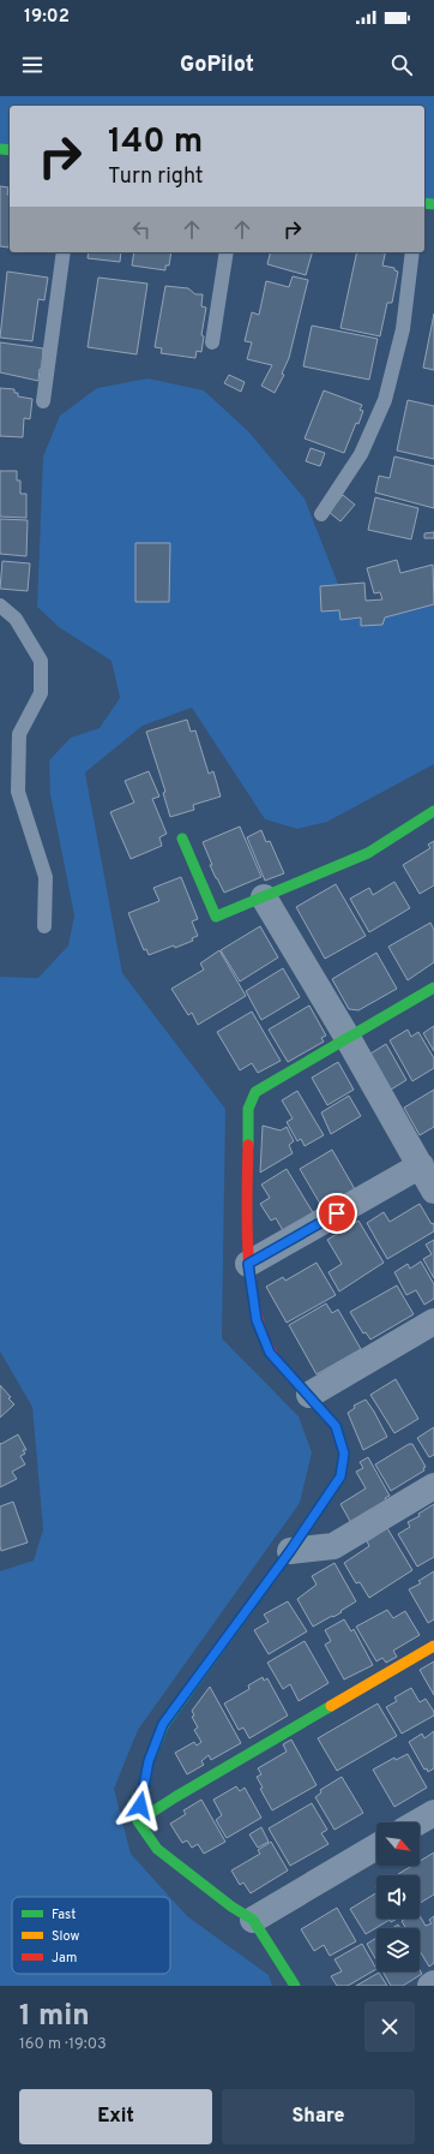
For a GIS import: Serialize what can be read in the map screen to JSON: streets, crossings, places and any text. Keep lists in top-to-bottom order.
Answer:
{
  "legend": ["Fast", "Slow", "Jam"],
  "north": "bottom right",
  "page": {
    "status": "19:02",
    "header": "GoPilot",
    "turn": ["140 m", "Turn right"],
    "heading": ["1 min", "160 m · 19:03"],
    "buttons": ["Exit", "Share"]
  }
}
